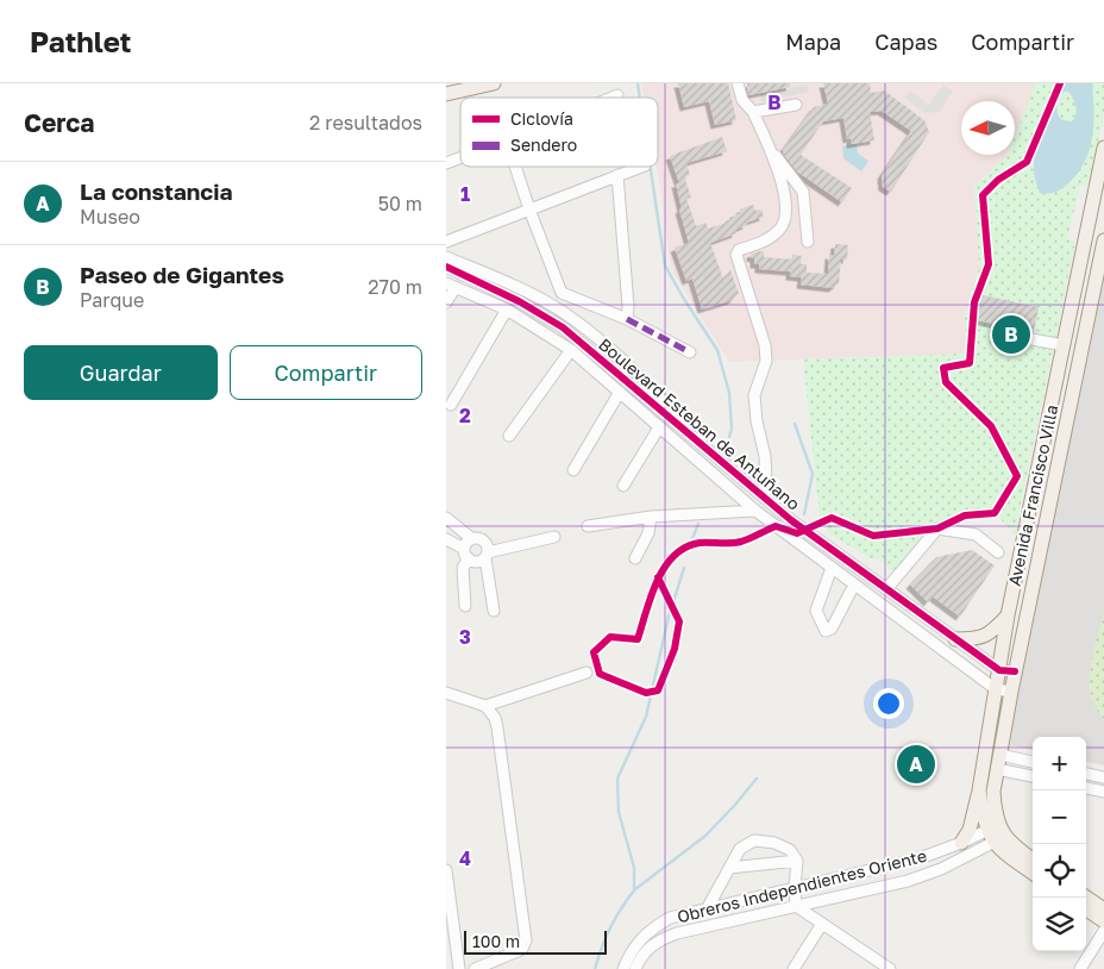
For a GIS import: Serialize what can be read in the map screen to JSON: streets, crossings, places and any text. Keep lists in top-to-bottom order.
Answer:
{
  "streets": {
    "main road": ["Avenida Francisco Villa"],
    "street": ["Boulevard Esteban de Antuñano", "Obreros Independientes Oriente"]
  },
  "crossings": [
    ["Boulevard Esteban de Antuñano", "Avenida Francisco Villa"],
    ["Avenida Francisco Villa", "Obreros Independientes Oriente"]
  ],
  "legend": ["Ciclovía", "Sendero"],
  "scale_bar": "100 m",
  "north": "left",
  "page": {
    "header": "Pathlet",
    "nav": ["Mapa", "Capas", "Compartir"],
    "heading": ["Cerca", "2 resultados"],
    "list": [
      {
        "mark": "A",
        "name": "La constancia",
        "note": "Museo",
        "value": "50 m"
      },
      {
        "mark": "B",
        "name": "Paseo de Gigantes",
        "note": "Parque",
        "value": "270 m"
      }
    ],
    "pins": ["B", "A"],
    "buttons": ["Guardar", "Compartir"],
    "map_buttons": ["+", "−"],
    "scale": "100 m"
  },
  "grid": {
    "columns": ["B"],
    "rows": [
      "1",
      "2",
      "3",
      "4"
    ]
  }
}
